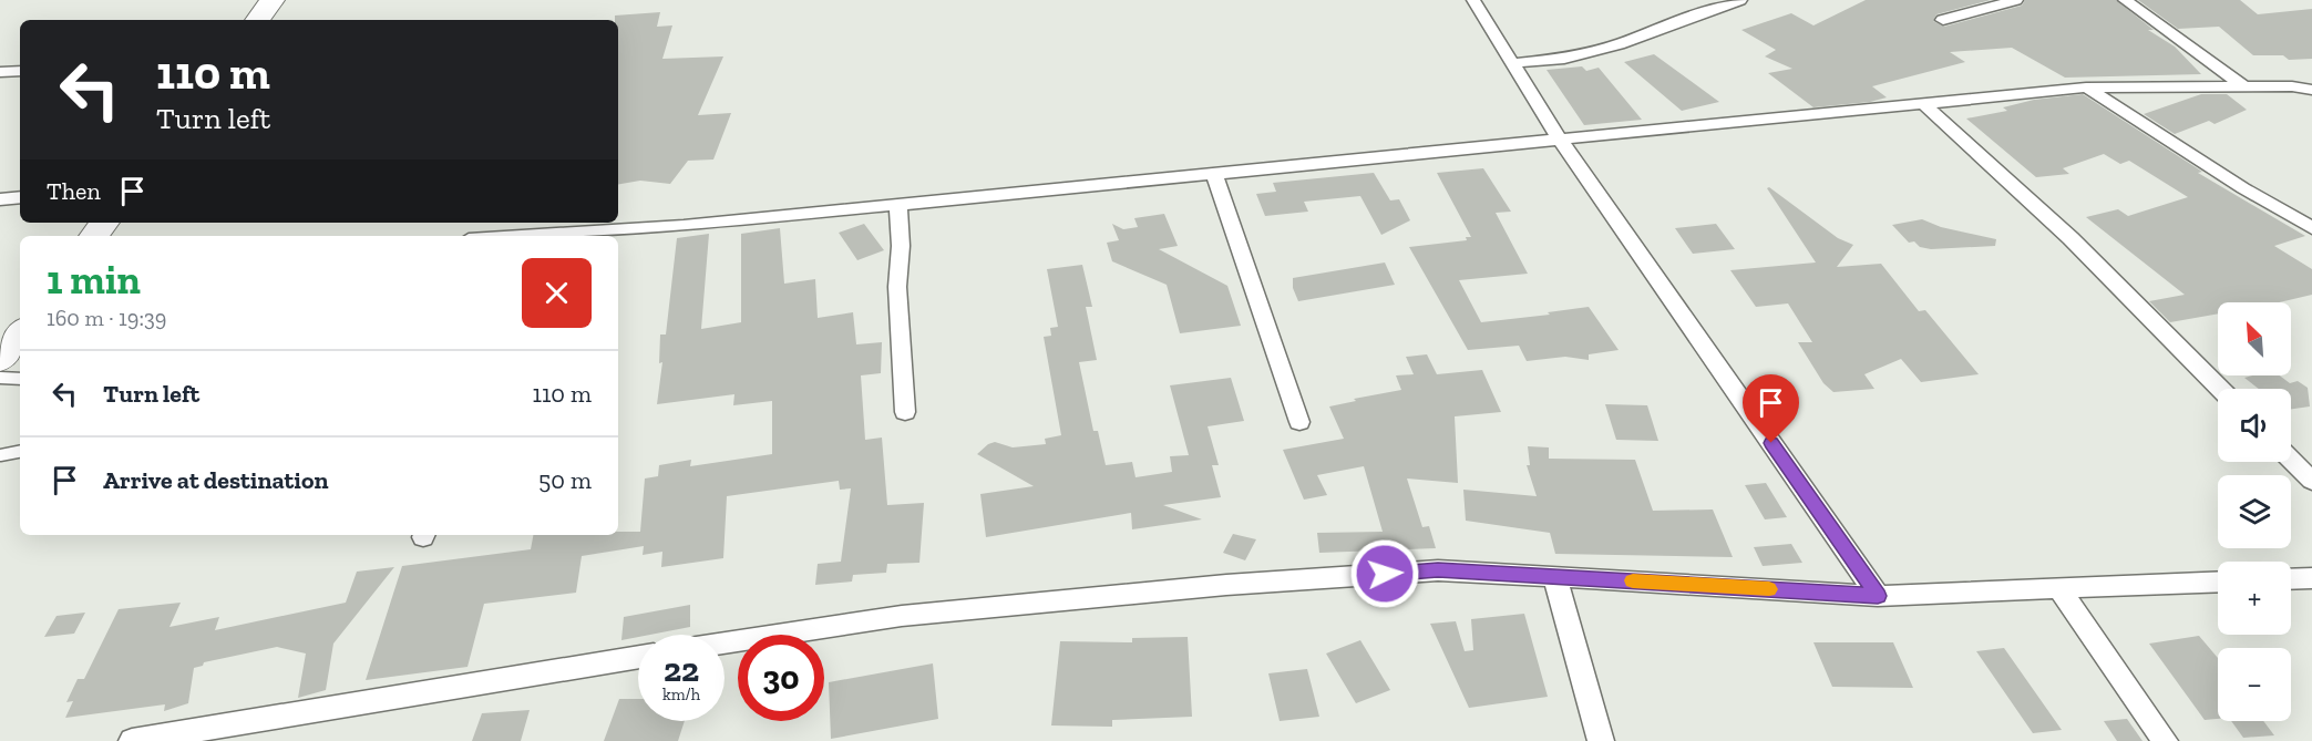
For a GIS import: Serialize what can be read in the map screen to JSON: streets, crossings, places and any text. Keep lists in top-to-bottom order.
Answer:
{
  "north": "top left",
  "page": {
    "turn": ["110 m", "Turn left"],
    "then": "Then",
    "heading": ["1 min", "160 m · 19:39"],
    "map_buttons": ["+", "−"],
    "list": [
      {
        "name": "Turn left",
        "value": "110 m"
      },
      {
        "name": "Arrive at destination",
        "value": "50 m"
      }
    ],
    "speed": "22 km/h",
    "limit": "30"
  }
}
